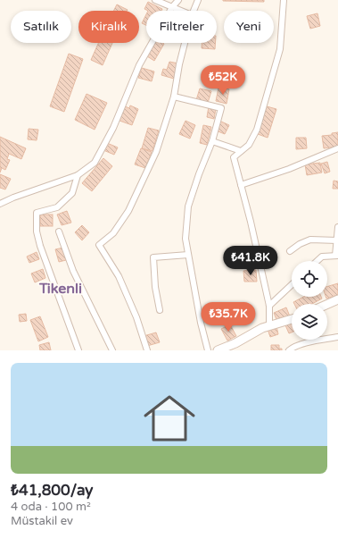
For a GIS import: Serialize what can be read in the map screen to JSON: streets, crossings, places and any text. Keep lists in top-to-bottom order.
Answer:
{
  "districts": ["Tikenli"],
  "page": {
    "chip": [
      "Satılık",
      "Kiralık",
      "Filtreler",
      "Yeni"
    ],
    "price": ["₺52K", "₺41.8K", "₺35.7K"],
    "list": [
      {
        "name": "₺41,800/ay",
        "note": "4 oda · 100 m² · Müstakil ev"
      }
    ]
  }
}
